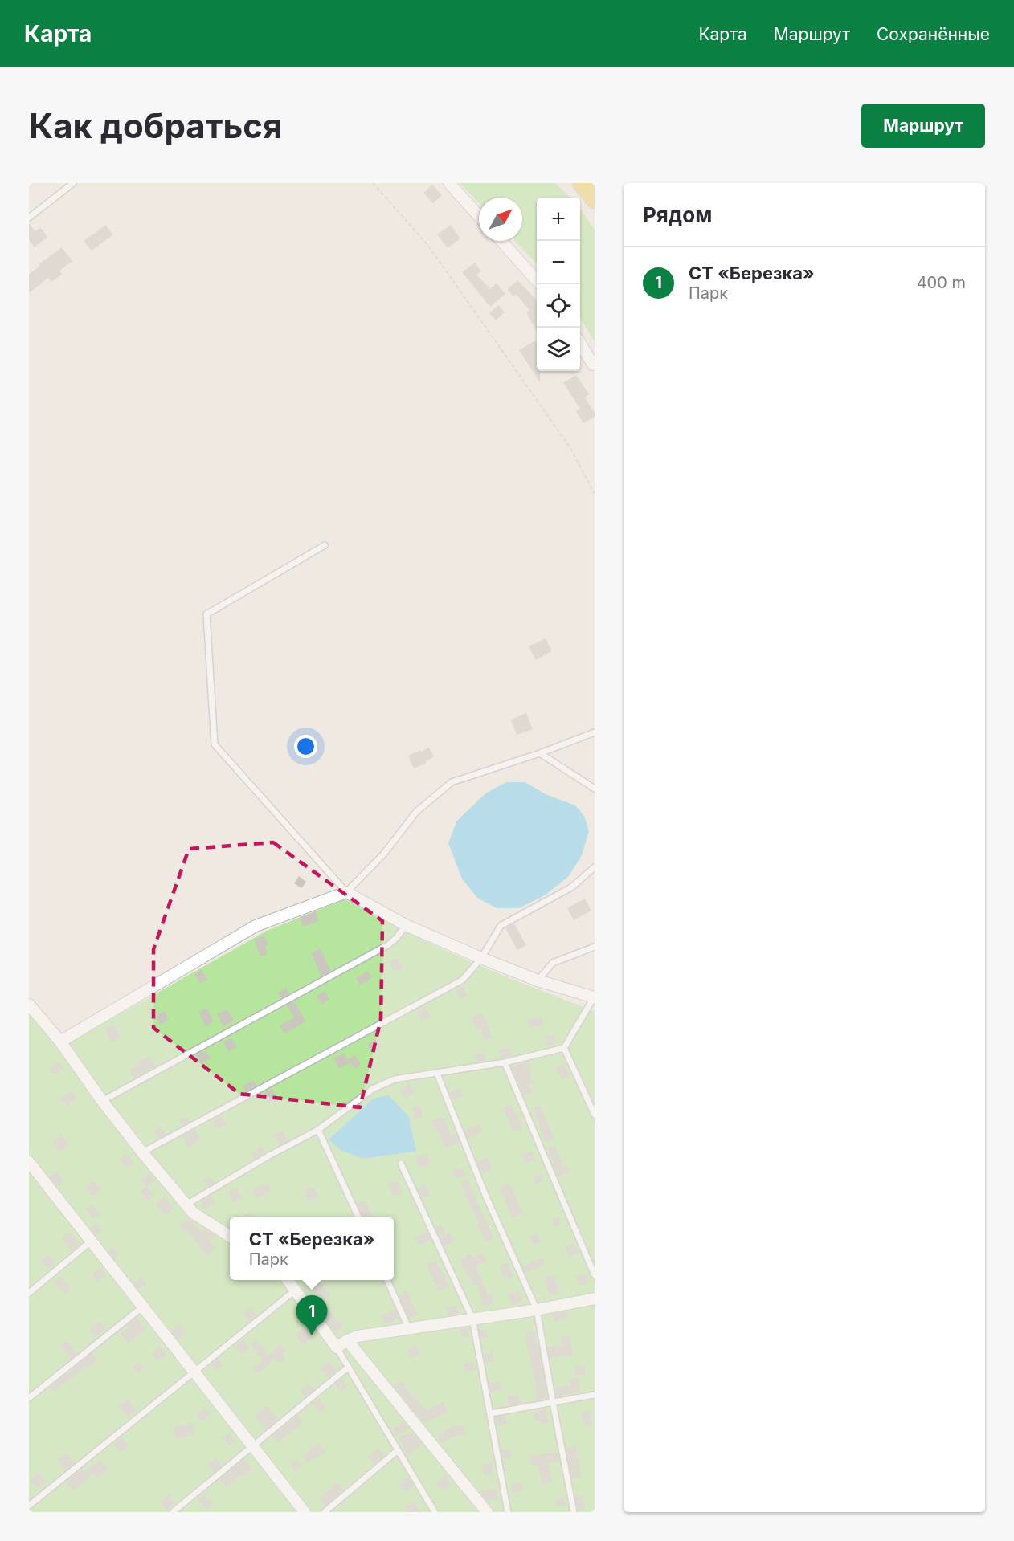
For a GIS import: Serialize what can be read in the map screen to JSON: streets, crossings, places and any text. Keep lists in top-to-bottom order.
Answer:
{
  "north": "top right",
  "page": {
    "header": "Карта",
    "nav": ["Карта", "Маршрут", "Сохранённые"],
    "buttons": "Маршрут",
    "title": "Как добраться",
    "heading": "Рядом",
    "map_buttons": ["+", "−"],
    "list": [
      {
        "mark": "1",
        "name": "СТ «Березка»",
        "note": "Парк",
        "value": "400 m"
      }
    ],
    "popup": ["СТ «Березка»", "Парк"],
    "pins": "1"
  }
}
